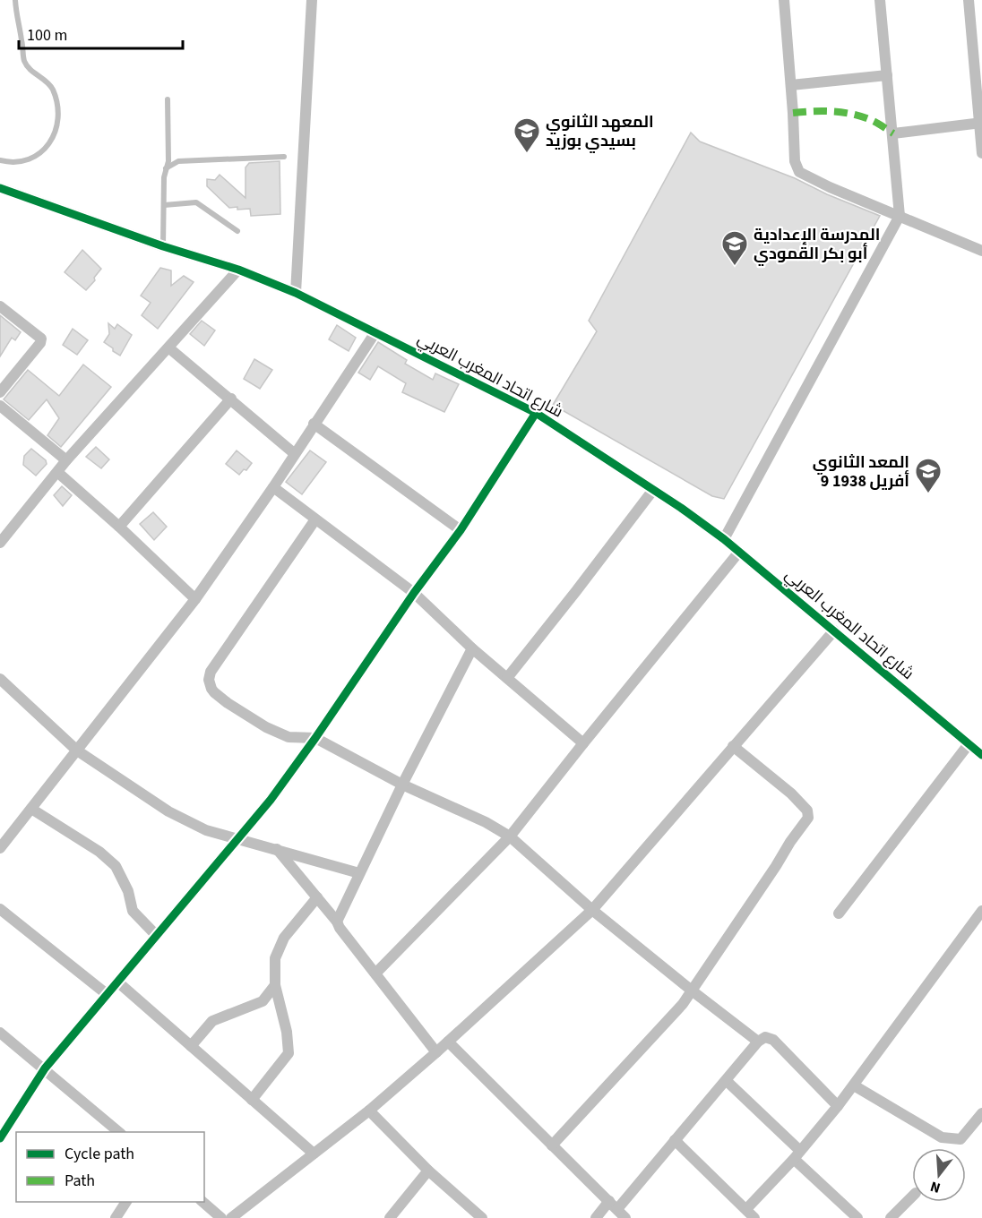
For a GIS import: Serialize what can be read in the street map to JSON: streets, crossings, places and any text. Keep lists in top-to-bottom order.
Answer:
{
  "streets": {
    "street": ["شارع اتحاد المغرب العربي"]
  },
  "places": {
    "school or university": ["المعهد الثانوي بسيدي بوزيد", "المدرسة الإعدادية أبو بكر القمودي", "المعد الثانوي 9 أفريل 1938"]
  },
  "legend": ["Cycle path", "Path"],
  "scale_bar": "100 m",
  "north": "bottom"
}
